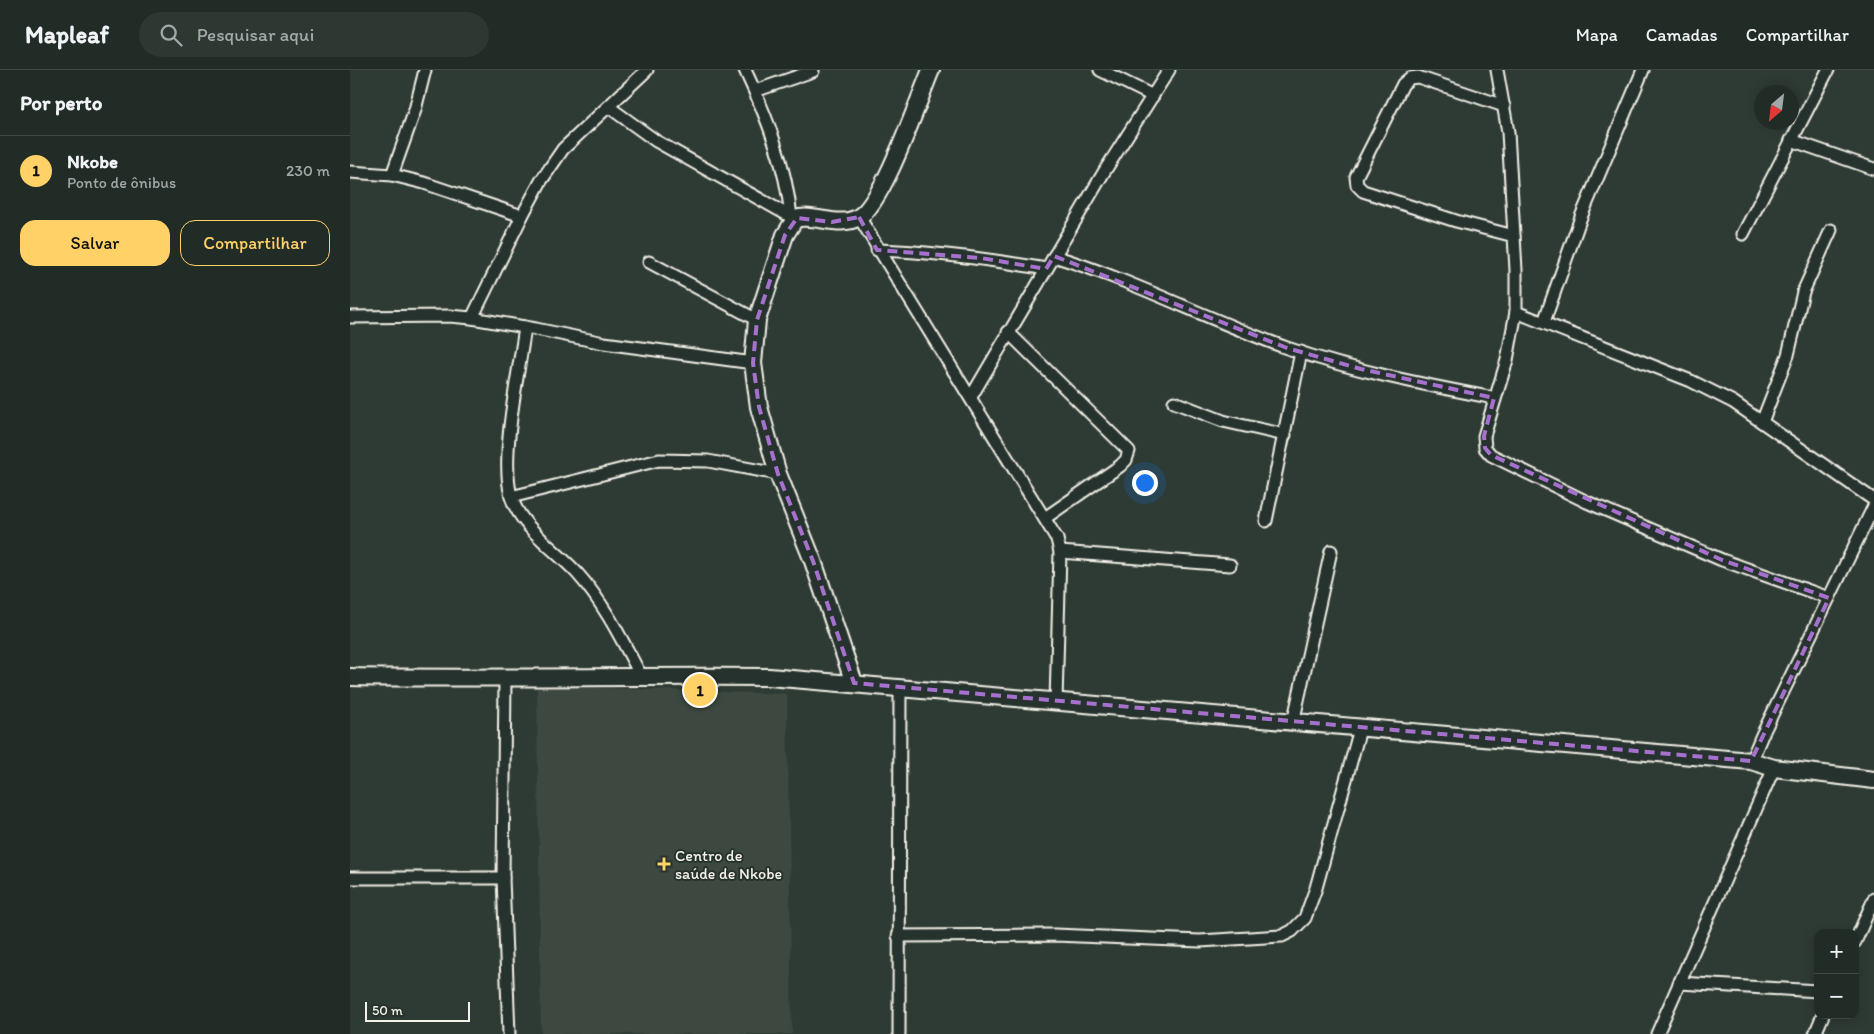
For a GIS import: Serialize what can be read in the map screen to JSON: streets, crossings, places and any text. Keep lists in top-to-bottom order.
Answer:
{
  "places": {
    "health": ["Centro de saúde de Nkobe"]
  },
  "scale_bar": "50 m",
  "north": "bottom left",
  "page": {
    "header": "Mapleaf",
    "search": "Pesquisar aqui",
    "nav": ["Mapa", "Camadas", "Compartilhar"],
    "heading": "Por perto",
    "list": [
      {
        "mark": "1",
        "name": "Nkobe",
        "note": "Ponto de ônibus",
        "value": "230 m"
      }
    ],
    "buttons": ["Salvar", "Compartilhar"],
    "pins": "1",
    "map_buttons": ["+", "−"],
    "scale": "50 m"
  }
}
